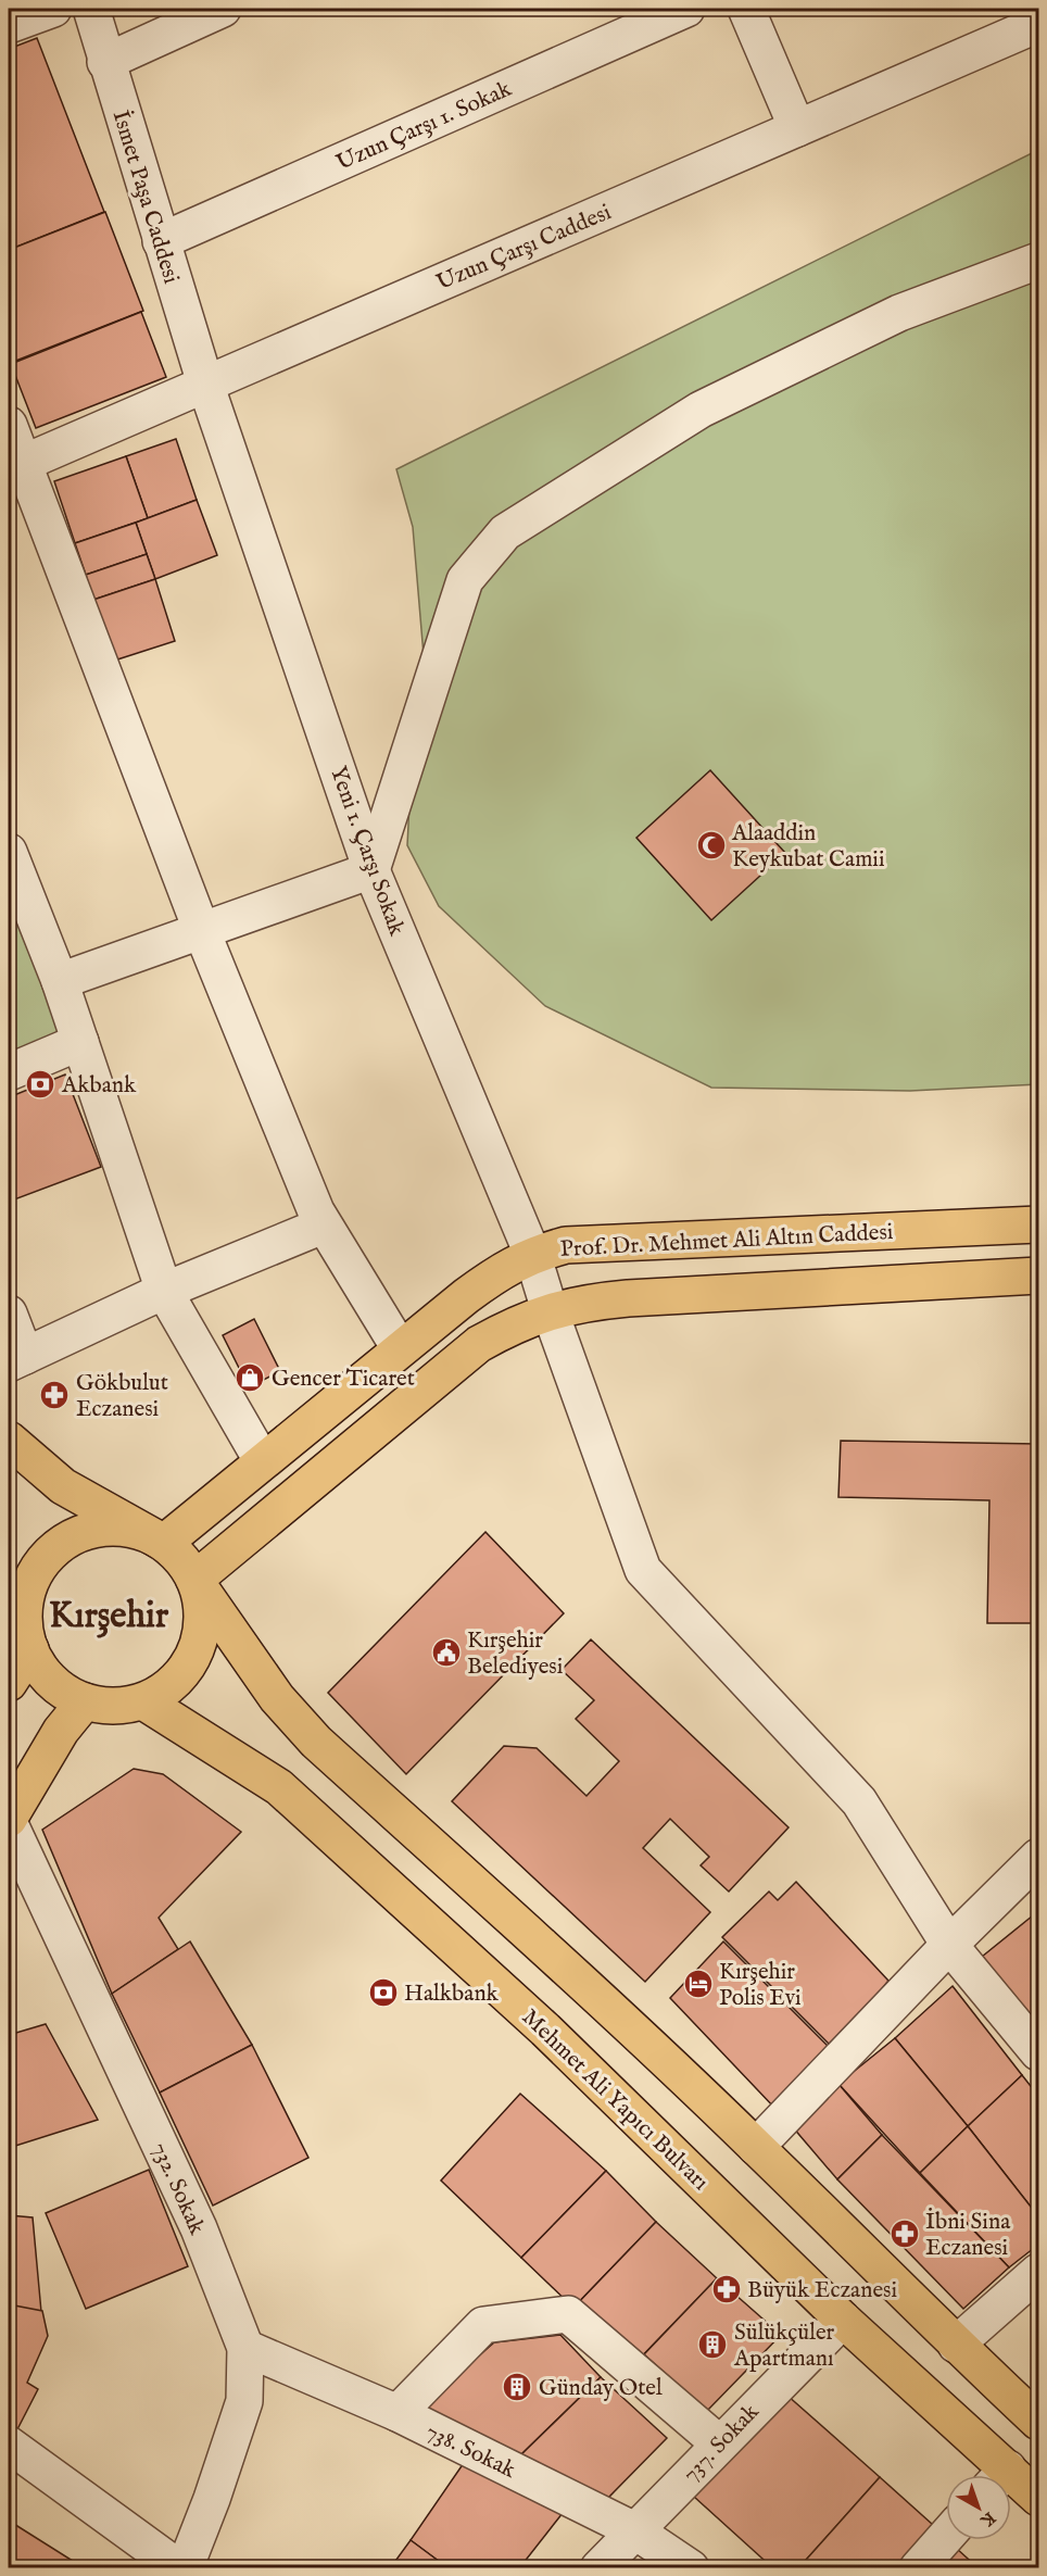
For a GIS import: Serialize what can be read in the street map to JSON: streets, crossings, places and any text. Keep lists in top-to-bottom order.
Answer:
{
  "streets": {
    "main road": ["Prof. Dr. Mehmet Ali Altın Caddesi", "Mehmet Ali Yapıcı Bulvarı"],
    "street": [
      "Uzun Çarşı 1. Sokak",
      "İsmet Paşa Caddesi",
      "Uzun Çarşı Caddesi",
      "Yeni 1. Çarşı Sokak",
      "732. Sokak",
      "737. Sokak",
      "738. Sokak"
    ]
  },
  "crossings": [
    ["Uzun Çarşı 1. Sokak", "İsmet Paşa Caddesi"],
    ["İsmet Paşa Caddesi", "Uzun Çarşı Caddesi"],
    ["İsmet Paşa Caddesi", "Yeni 1. Çarşı Sokak"],
    ["Uzun Çarşı Caddesi", "Yeni 1. Çarşı Sokak"],
    ["Yeni 1. Çarşı Sokak", "Prof. Dr. Mehmet Ali Altın Caddesi"],
    ["Prof. Dr. Mehmet Ali Altın Caddesi", "Mehmet Ali Yapıcı Bulvarı"],
    ["Mehmet Ali Yapıcı Bulvarı", "737. Sokak"],
    ["732. Sokak", "738. Sokak"],
    ["737. Sokak", "738. Sokak"]
  ],
  "districts": ["Kırşehir"],
  "places": {
    "mosque": ["Alaaddin Keykubat Camii"],
    "bank": ["Akbank", "Halkbank"],
    "shop": ["Gencer Ticaret"],
    "pharmacy": ["Gökbulut Eczanesi", "İbni Sina Eczanesi", "Büyük Eczanesi"],
    "public building": ["Kırşehir Belediyesi"],
    "hotel": ["Kırşehir Polis Evi"],
    "building": ["Sülükçüler Apartmanı", "Günday Otel"]
  },
  "north": "bottom right"
}
